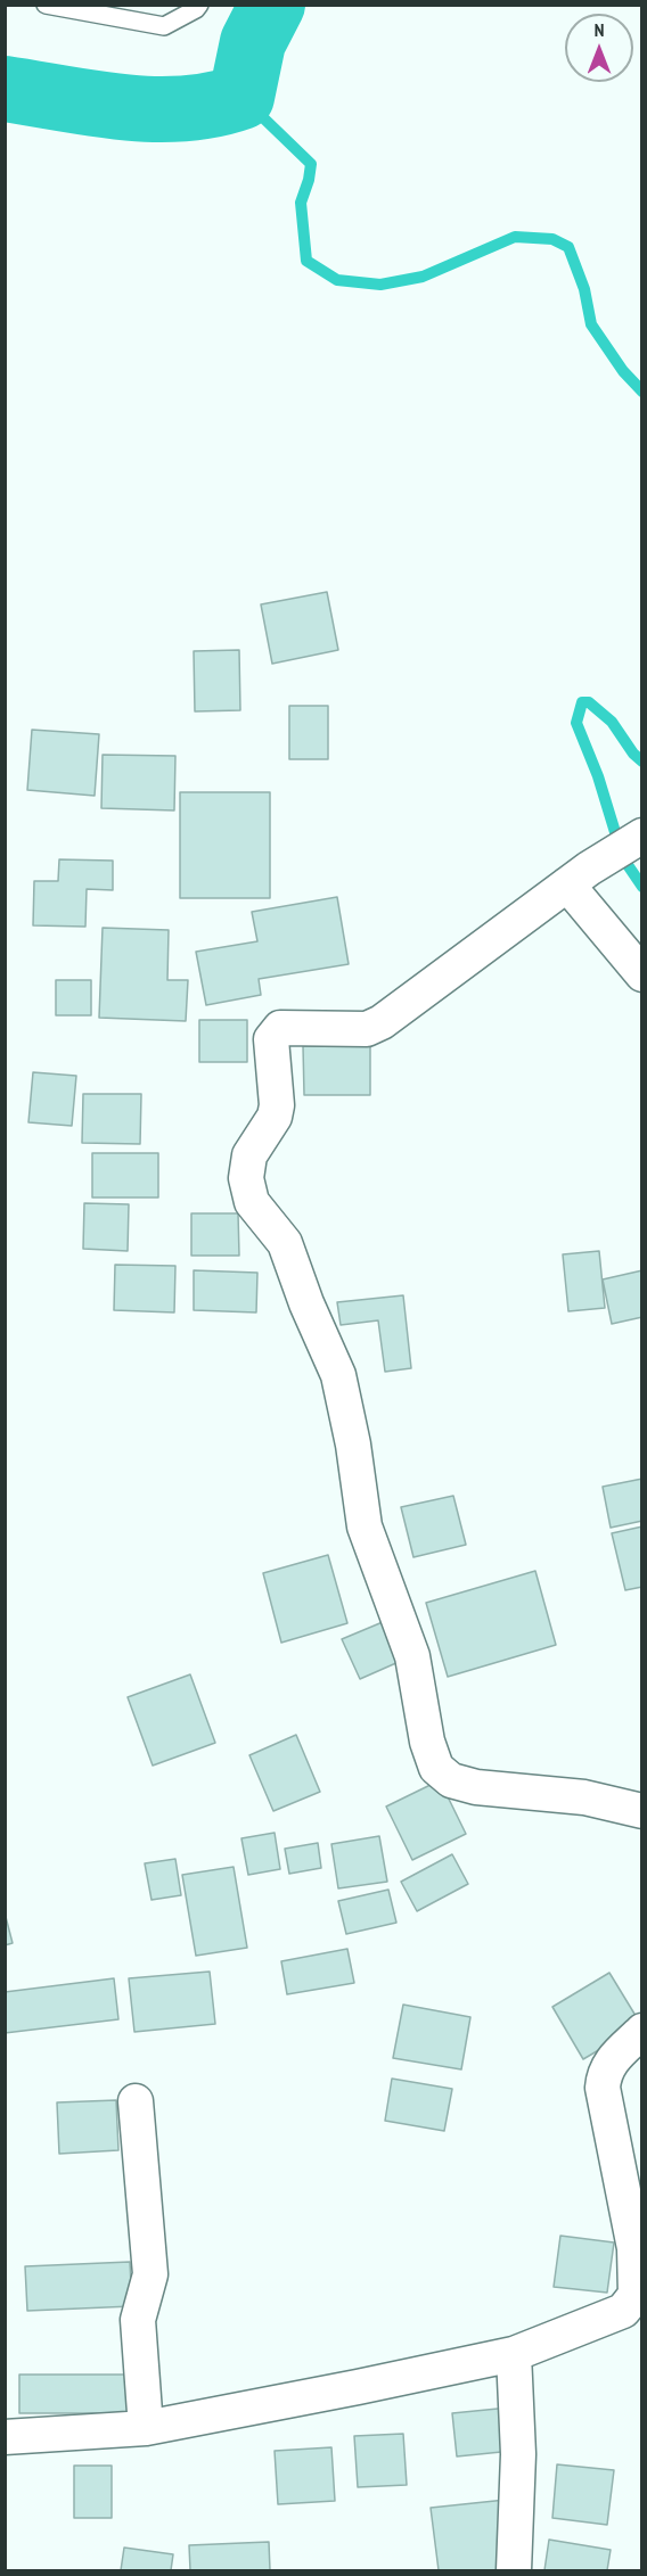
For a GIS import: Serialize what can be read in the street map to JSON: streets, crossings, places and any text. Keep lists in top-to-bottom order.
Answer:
{
  "north": "top"
}
